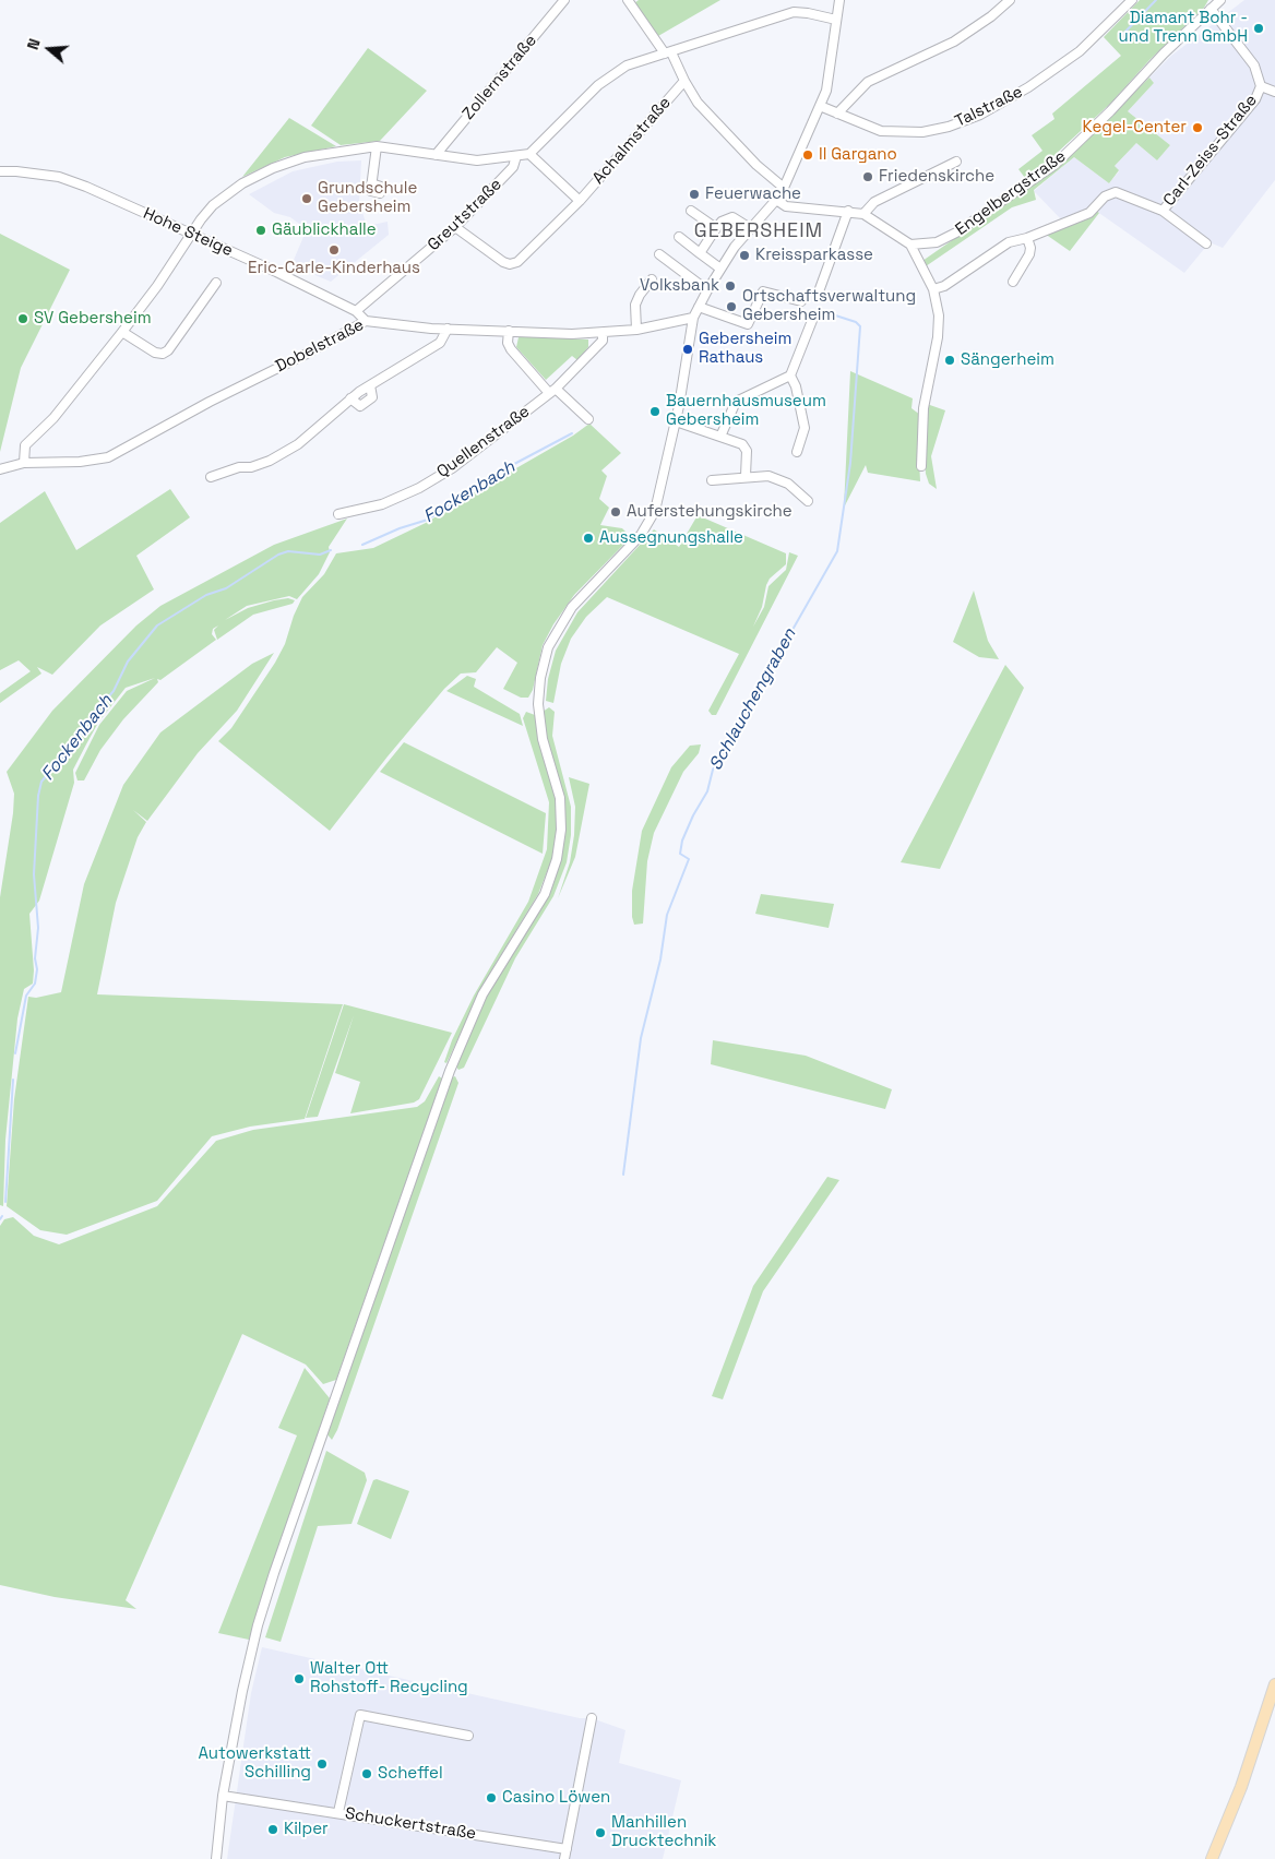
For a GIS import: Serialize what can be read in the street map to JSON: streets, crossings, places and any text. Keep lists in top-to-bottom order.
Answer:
{
  "streets": {
    "street": [
      "Zollernstraße",
      "Talstraße",
      "Achalmstraße",
      "Carl-Zeiss-Straße",
      "Engelbergstraße",
      "Greutstraße",
      "Hohe Steige",
      "Dobelstraße",
      "Quellenstraße",
      "Schuckertstraße"
    ]
  },
  "crossings": [
    ["Achalmstraße", "Greutstraße"],
    ["Carl-Zeiss-Straße", "Engelbergstraße"],
    ["Greutstraße", "Hohe Steige"],
    ["Hohe Steige", "Dobelstraße"],
    ["Dobelstraße", "Quellenstraße"]
  ],
  "districts": ["GEBERSHEIM"],
  "water": ["Fockenbach", "Schlauchengraben"],
  "places": [
    "Diamant Bohr - und Trenn GmbH",
    "Kegel-Center",
    "Il Gargano",
    "Friedenskirche",
    "Feuerwache",
    "Grundschule Gebersheim",
    "Gäublickhalle",
    "Eric-Carle-Kinderhaus",
    "Kreissparkasse",
    "Volksbank",
    "Ortschaftsverwaltung Gebersheim",
    "SV Gebersheim",
    "Gebersheim Rathaus",
    "Sängerheim",
    "Bauernhausmuseum Gebersheim",
    "Auferstehungskirche",
    "Aussegnungshalle",
    "Walter Ott Rohstoff- Recycling",
    "Autowerkstatt Schilling",
    "Scheffel",
    "Casino Löwen",
    "Kilper",
    "Manhillen Drucktechnik"
  ],
  "north": "left"
}
